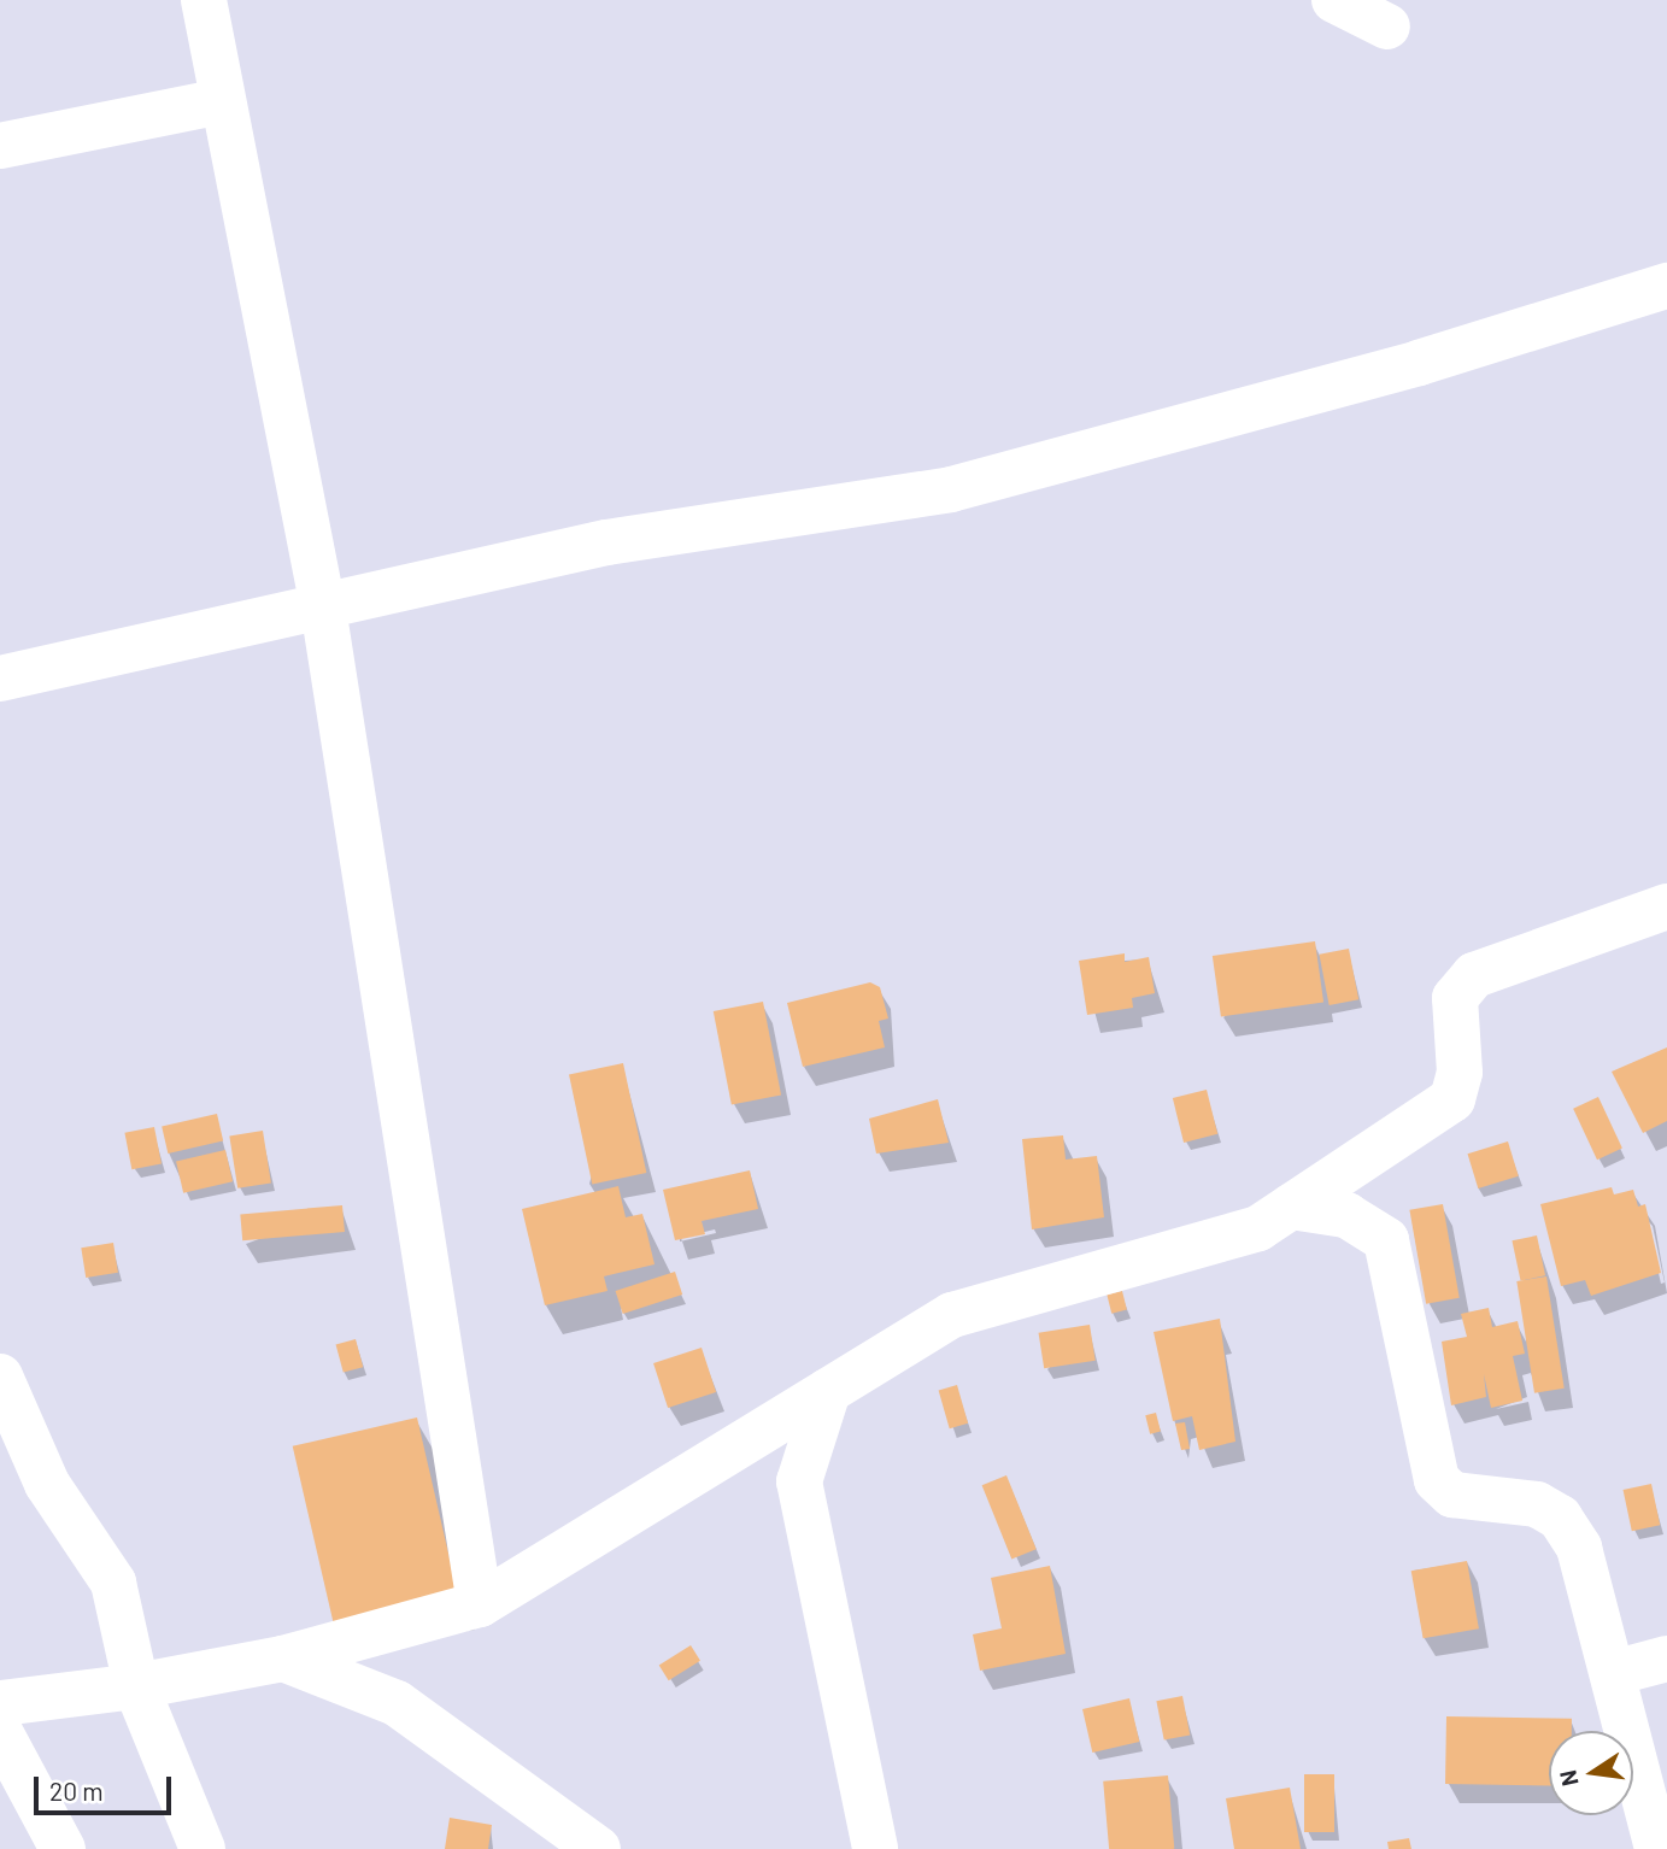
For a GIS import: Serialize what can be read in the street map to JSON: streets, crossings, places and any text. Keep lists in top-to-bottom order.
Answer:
{
  "scale_bar": "20 m",
  "north": "left"
}
